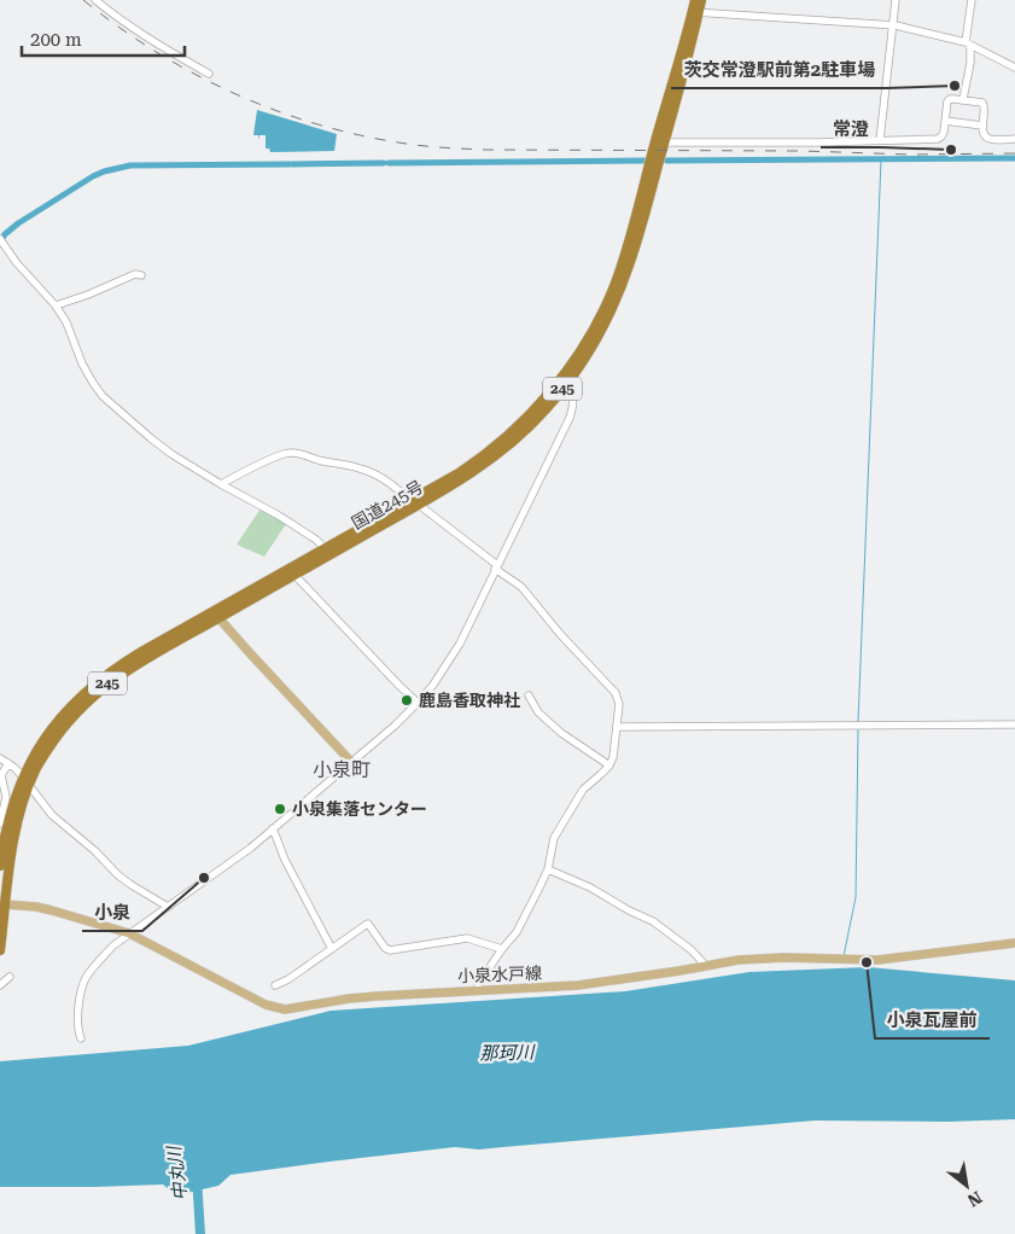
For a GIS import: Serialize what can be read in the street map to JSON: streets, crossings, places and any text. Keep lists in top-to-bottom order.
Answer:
{
  "streets": {
    "highway": ["245", "国道245号"],
    "main road": ["小泉水戸線"]
  },
  "crossings": [
    ["国道245号", "小泉水戸線"]
  ],
  "districts": ["小泉町"],
  "water": ["那珂川", "中丸川"],
  "places": [
    "茨交常澄駅前第2駐車場",
    "常澄",
    "鹿島香取神社",
    "小泉集落センター",
    "小泉",
    "小泉瓦屋前"
  ],
  "scale_bar": "200 m",
  "north": "bottom right"
}
